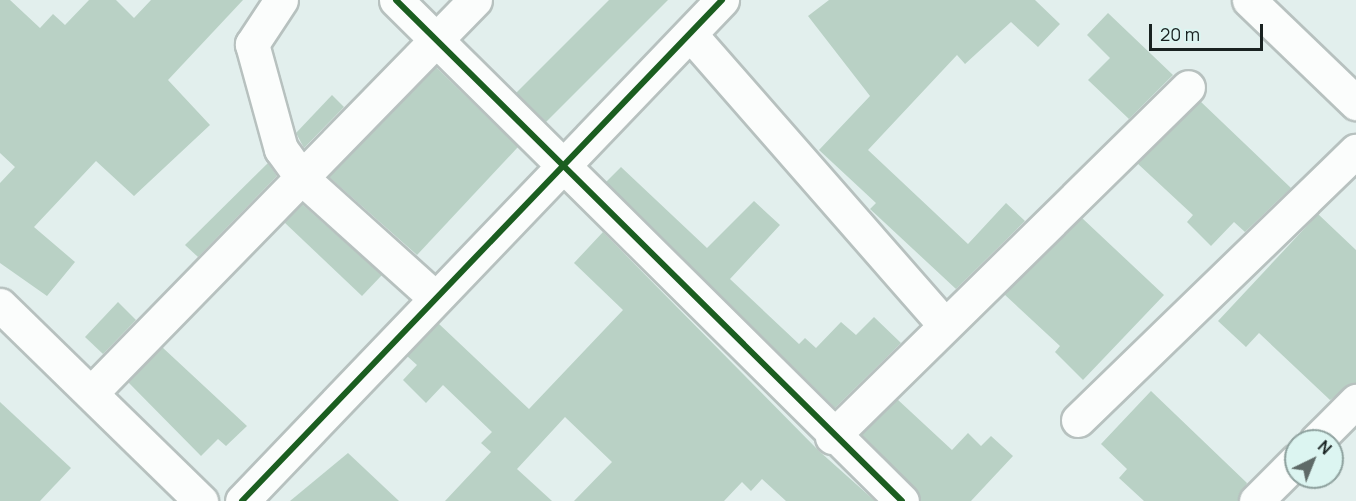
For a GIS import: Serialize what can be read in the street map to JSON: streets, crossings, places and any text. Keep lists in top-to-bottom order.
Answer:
{
  "scale_bar": "20 m",
  "north": "top right"
}
